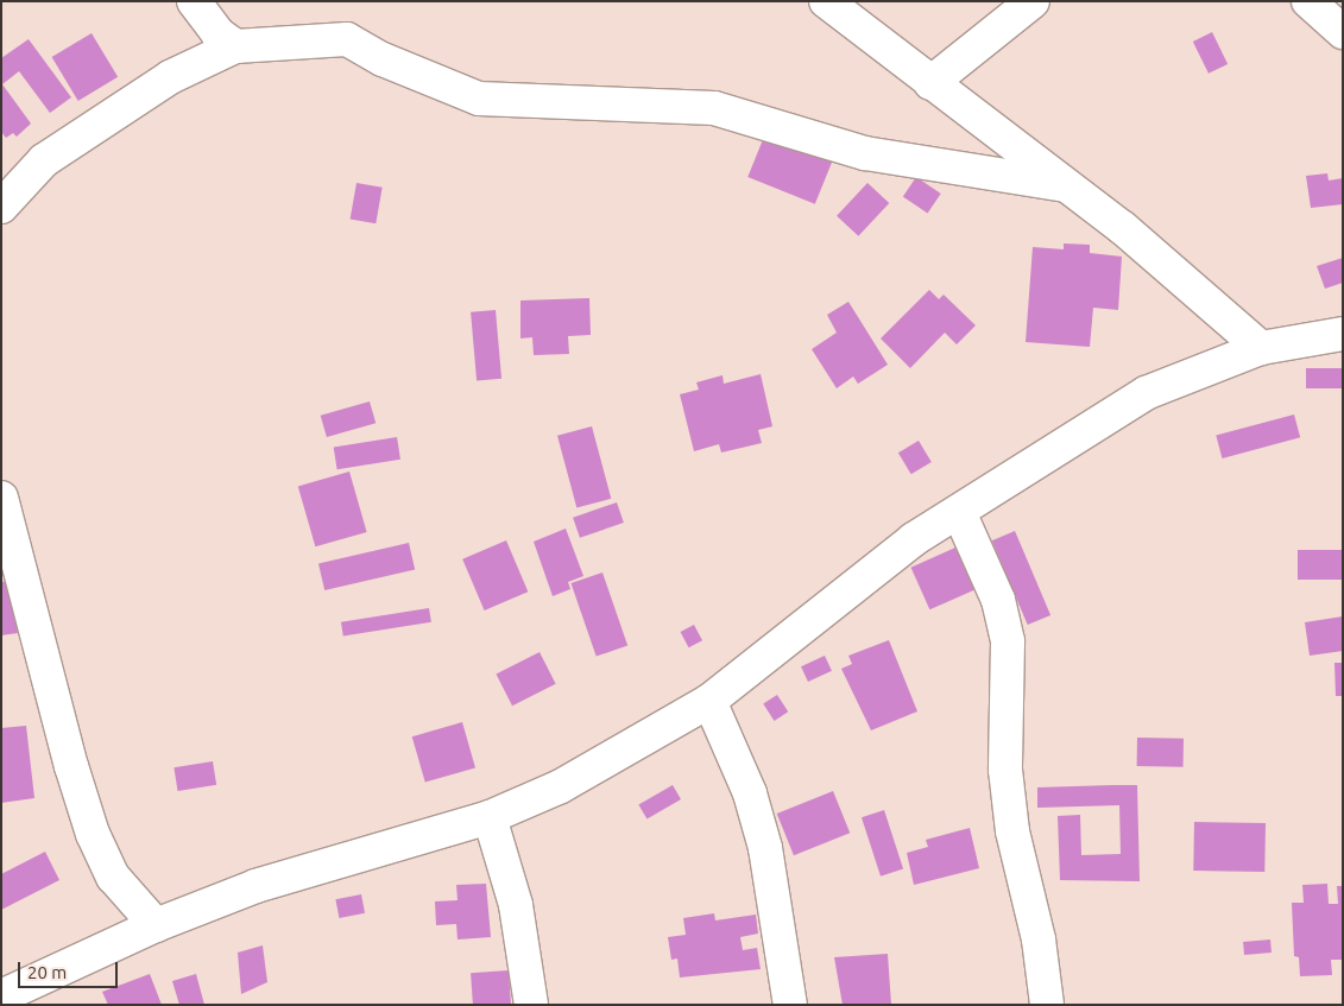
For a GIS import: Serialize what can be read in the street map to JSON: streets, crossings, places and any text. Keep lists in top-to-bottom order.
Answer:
{
  "scale_bar": "20 m"
}
